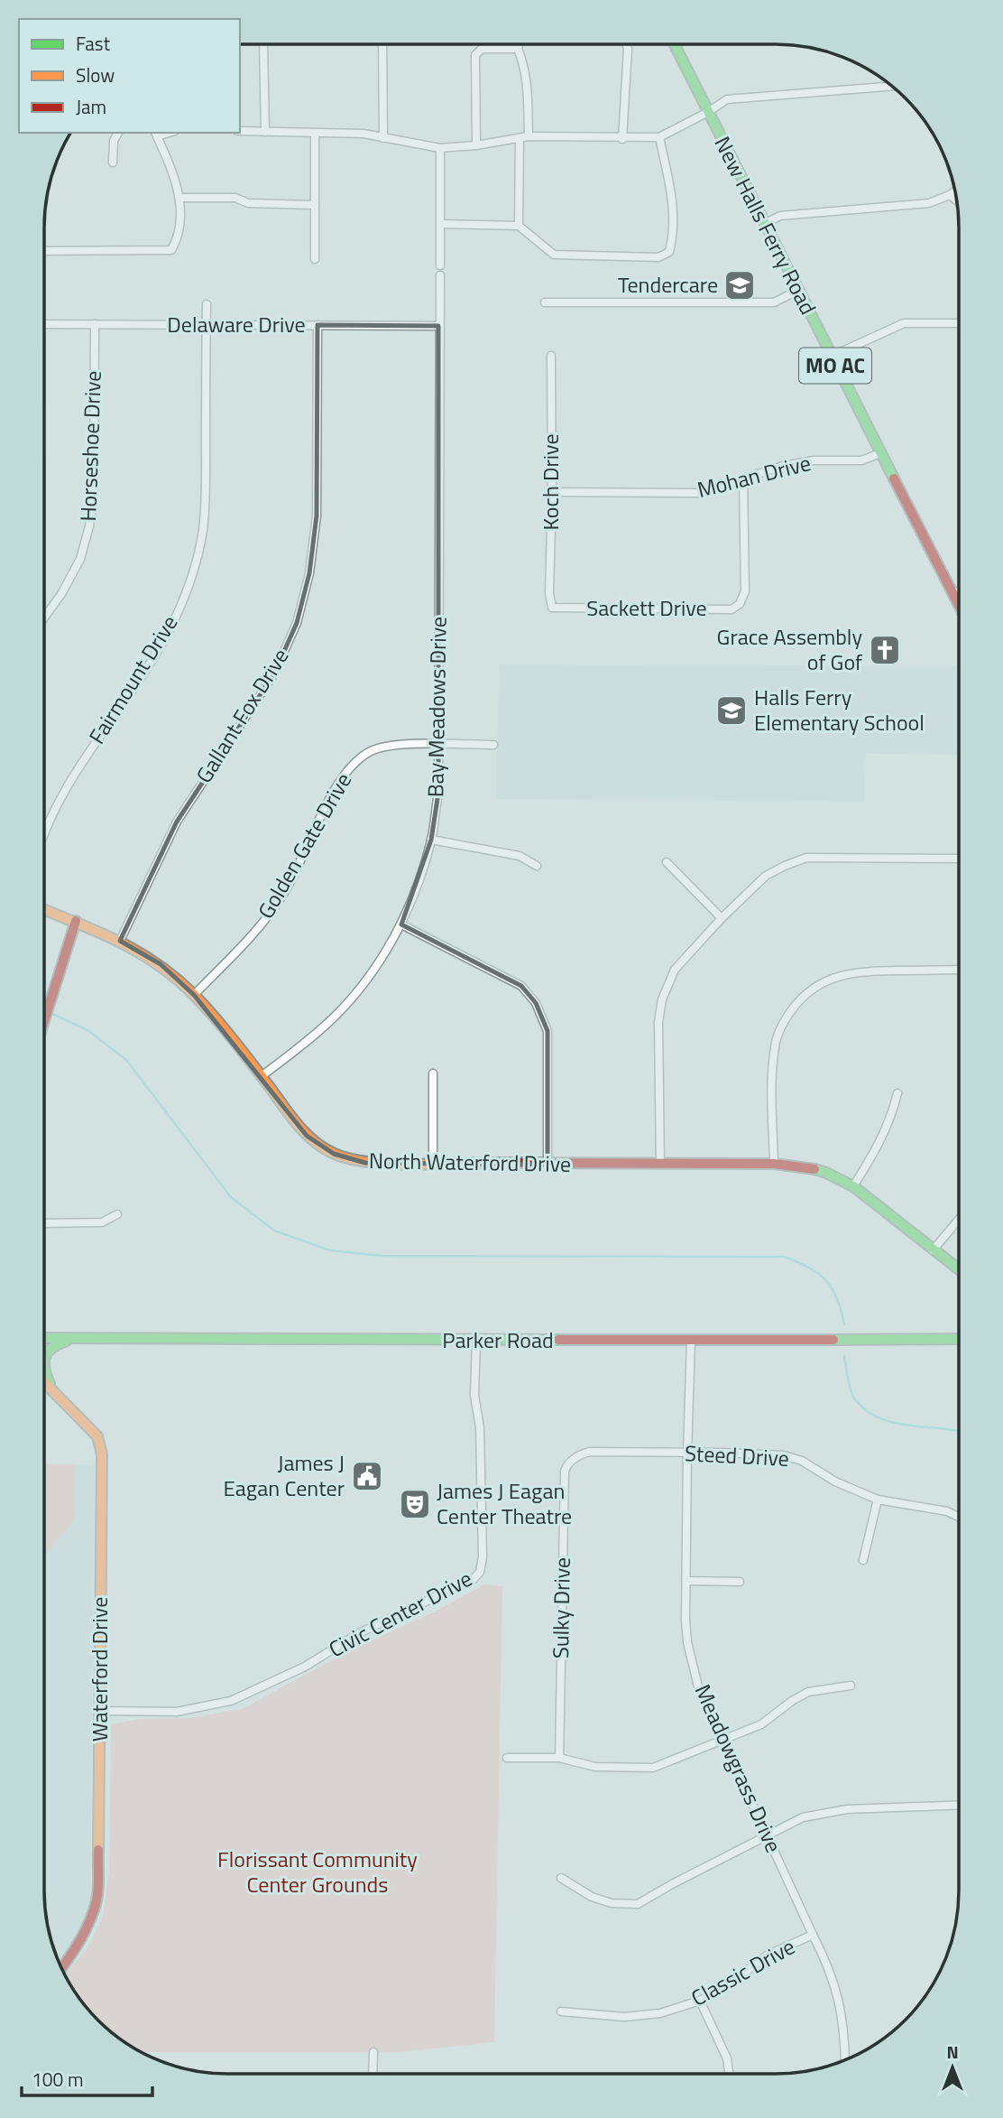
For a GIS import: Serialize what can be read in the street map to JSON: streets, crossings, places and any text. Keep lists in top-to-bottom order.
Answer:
{
  "streets": {
    "street": [
      "New Halls Ferry Road",
      "Delaware Drive",
      "MO AC",
      "Horseshoe Drive",
      "Mohan Drive",
      "Koch Drive",
      "Sackett Drive",
      "Fairmount Drive",
      "Bay Meadows Drive",
      "Gallant Fox Drive",
      "Golden Gate Drive",
      "North Waterford Drive",
      "Parker Road",
      "Steed Drive",
      "Sulky Drive",
      "Civic Center Drive",
      "Waterford Drive",
      "Meadowgrass Drive",
      "Classic Drive"
    ]
  },
  "crossings": [
    ["New Halls Ferry Road", "Mohan Drive"],
    ["Delaware Drive", "Horseshoe Drive"],
    ["Delaware Drive", "Fairmount Drive"],
    ["Delaware Drive", "Bay Meadows Drive"],
    ["Delaware Drive", "Gallant Fox Drive"],
    ["Mohan Drive", "Koch Drive"],
    ["Mohan Drive", "Sackett Drive"],
    ["Koch Drive", "Sackett Drive"],
    ["Bay Meadows Drive", "Golden Gate Drive"],
    ["Bay Meadows Drive", "North Waterford Drive"],
    ["Gallant Fox Drive", "North Waterford Drive"],
    ["Golden Gate Drive", "North Waterford Drive"],
    ["Parker Road", "Civic Center Drive"],
    ["Parker Road", "Meadowgrass Drive"],
    ["Steed Drive", "Sulky Drive"],
    ["Steed Drive", "Meadowgrass Drive"],
    ["Civic Center Drive", "Waterford Drive"],
    ["Meadowgrass Drive", "Classic Drive"]
  ],
  "parks": ["Florissant Community Center Grounds"],
  "places": {
    "school or university": ["Tendercare", "Halls Ferry Elementary School"],
    "church": ["Grace Assembly of Gof"],
    "public building": ["James J Eagan Center"],
    "theatre": ["James J Eagan Center Theatre"]
  },
  "legend": ["Fast", "Slow", "Jam"],
  "scale_bar": "100 m",
  "north": "top"
}
